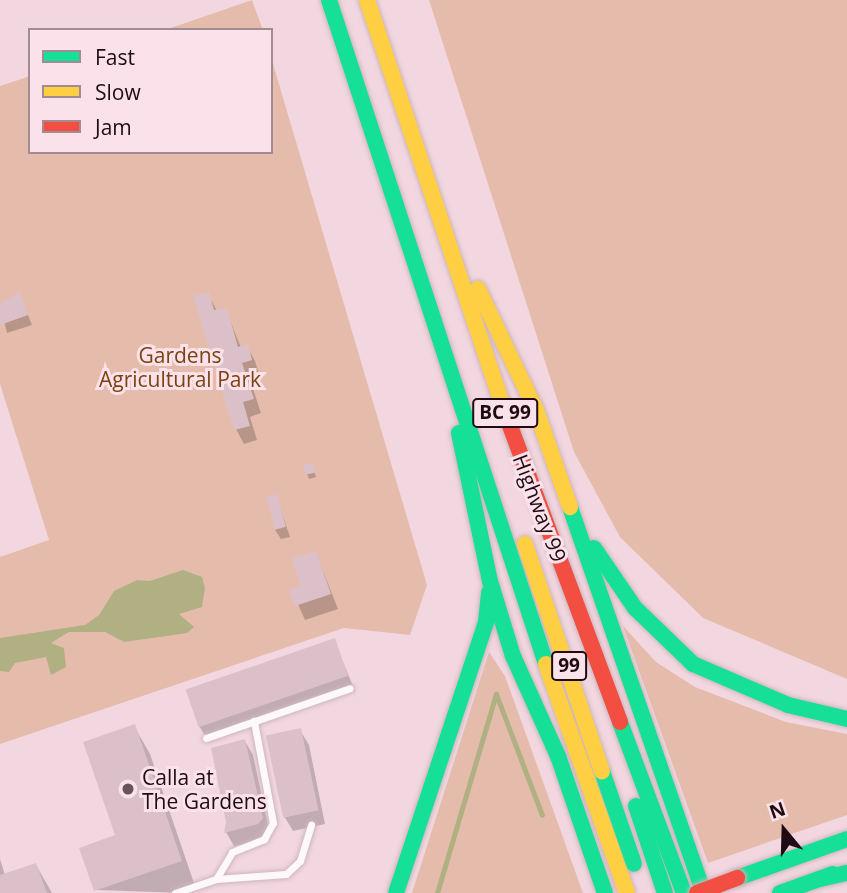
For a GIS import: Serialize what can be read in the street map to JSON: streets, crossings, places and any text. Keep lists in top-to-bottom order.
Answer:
{
  "streets": {
    "main road": ["BC 99", "Highway 99", "99"]
  },
  "crossings": [
    ["Highway 99", "99"]
  ],
  "parks": ["Gardens Agricultural Park"],
  "places": ["Calla at The Gardens"],
  "legend": ["Fast", "Slow", "Jam"],
  "north": "top"
}
